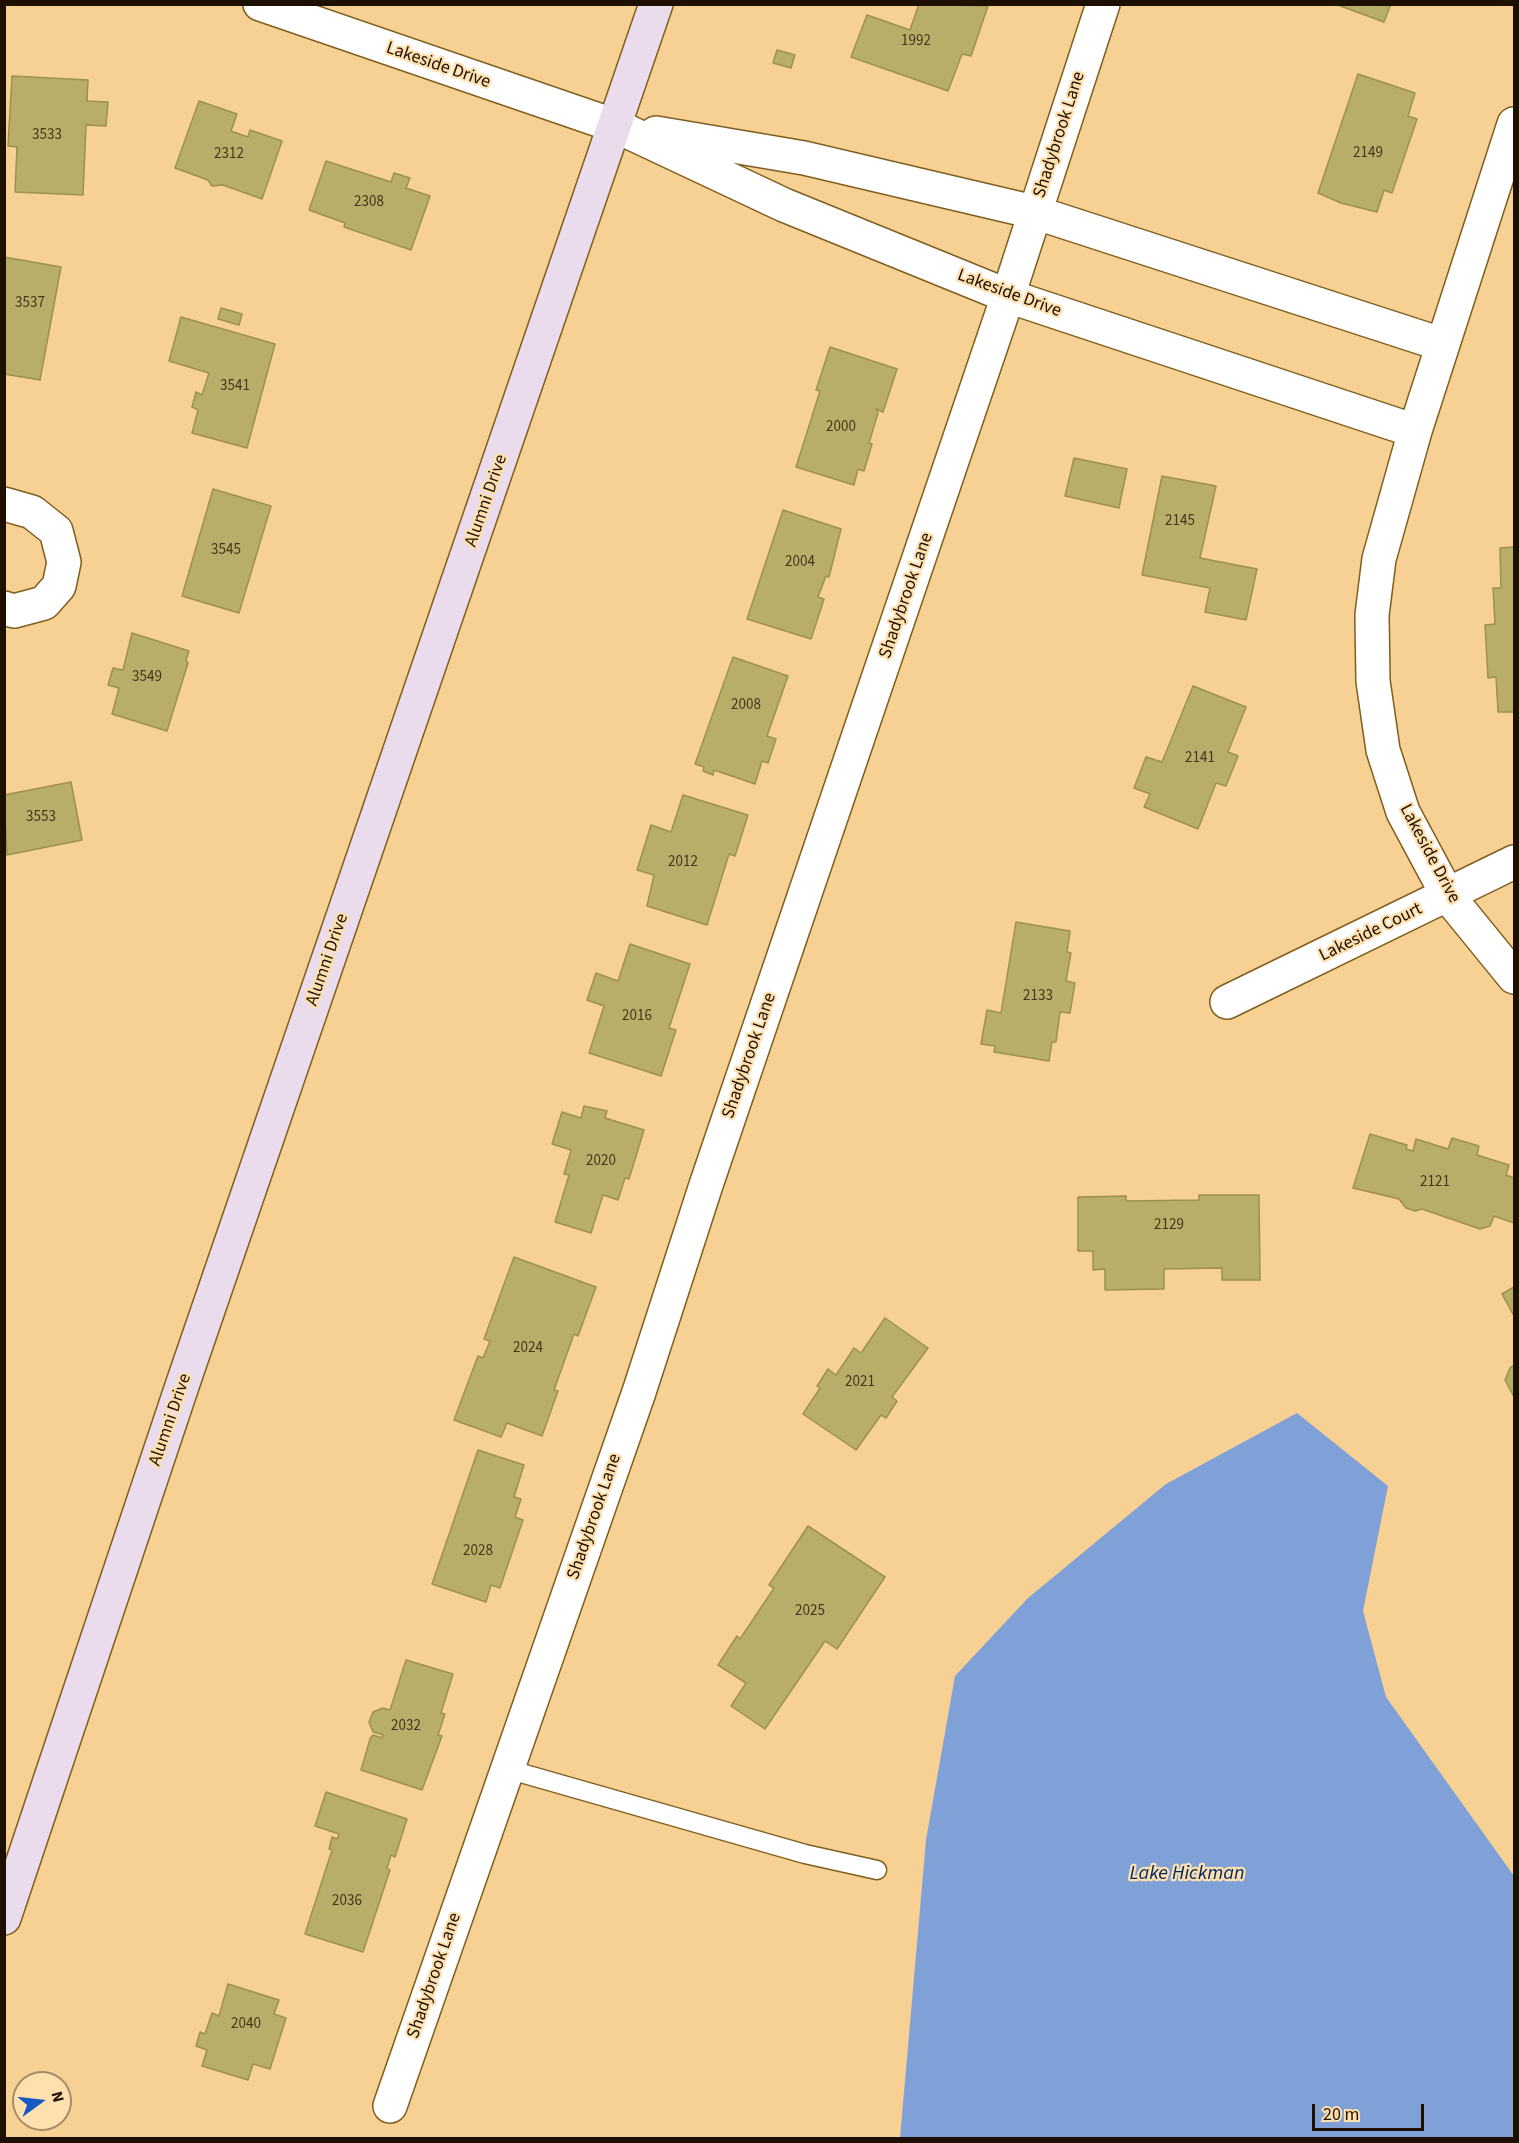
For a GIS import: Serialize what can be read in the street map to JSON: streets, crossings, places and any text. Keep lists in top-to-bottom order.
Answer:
{
  "streets": {
    "main road": ["Alumni Drive"],
    "street": ["Lakeside Drive", "Shadybrook Lane", "Lakeside Court"]
  },
  "crossings": [
    ["Lakeside Drive", "Shadybrook Lane"],
    ["Lakeside Drive", "Alumni Drive"],
    ["Lakeside Drive", "Lakeside Court"]
  ],
  "water": ["Lake Hickman"],
  "house_numbers": [
    "1992",
    "3533",
    "2149",
    "2312",
    "2308",
    "3537",
    "3541",
    "2000",
    "2145",
    "3545",
    "2004",
    "3549",
    "2008",
    "2141",
    "3553",
    "2012",
    "2133",
    "2016",
    "2020",
    "2121",
    "2129",
    "2024",
    "2021",
    "2028",
    "2025",
    "2032",
    "2036",
    "2040"
  ],
  "scale_bar": "20 m",
  "north": "right"
}
